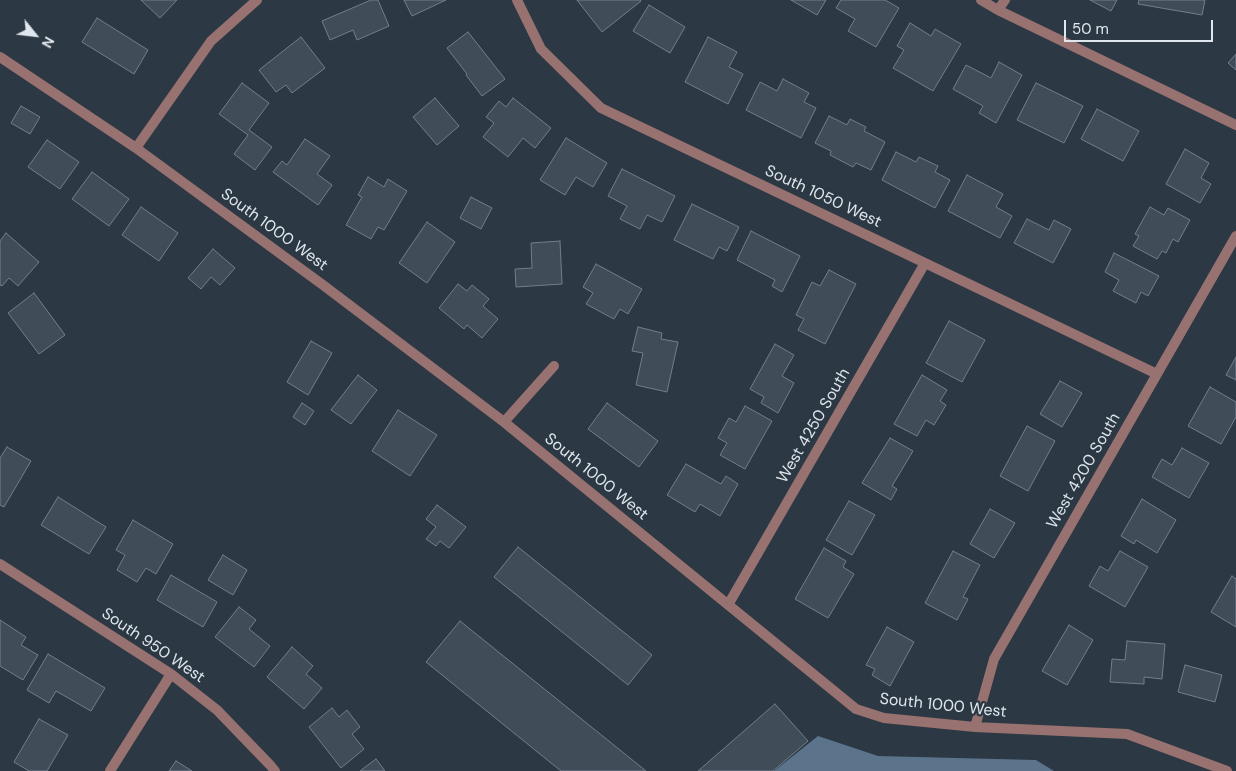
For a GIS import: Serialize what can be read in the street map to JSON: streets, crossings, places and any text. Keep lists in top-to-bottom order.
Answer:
{
  "streets": {
    "street": [
      "South 1050 West",
      "South 1000 West",
      "West 4250 South",
      "West 4200 South",
      "South 950 West"
    ]
  },
  "crossings": [
    ["South 1050 West", "West 4250 South"],
    ["South 1050 West", "West 4200 South"],
    ["South 1000 West", "West 4250 South"],
    ["South 1000 West", "West 4200 South"]
  ],
  "scale_bar": "50 m",
  "north": "bottom right"
}
